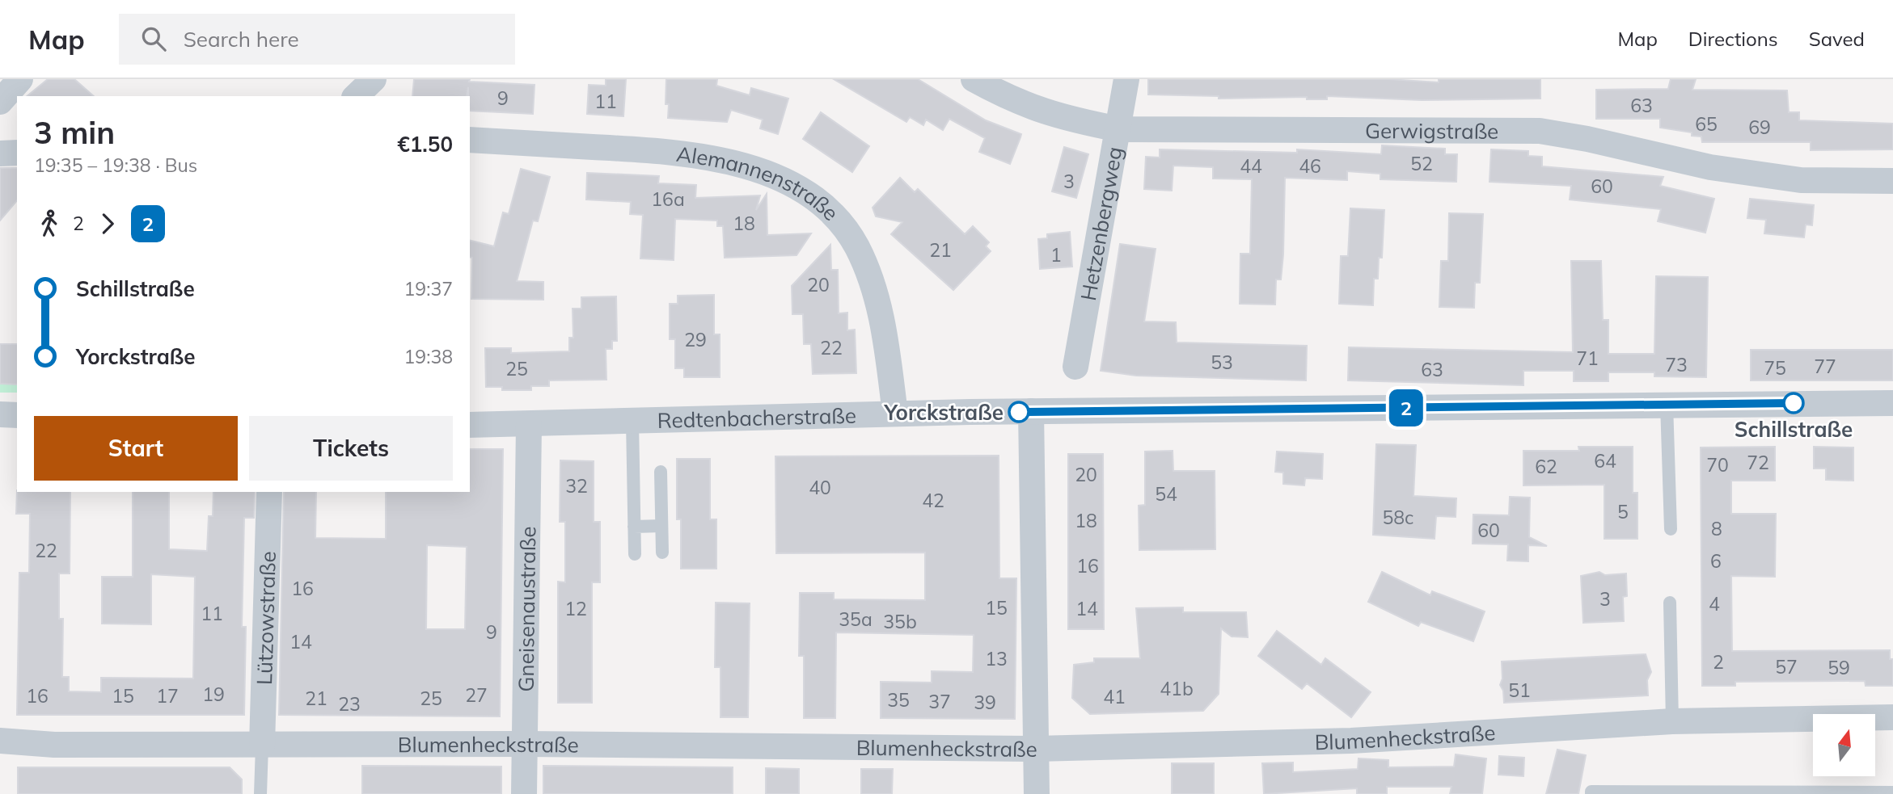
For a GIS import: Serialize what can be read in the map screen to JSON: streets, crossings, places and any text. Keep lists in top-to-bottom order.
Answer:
{
  "streets": {
    "street": [
      "Gerwigstraße",
      "Alemannenstraße",
      "Hetzenbergweg",
      "Redtenbacherstraße",
      "Gneisenaustraße",
      "Lützowstraße",
      "Blumenheckstraße"
    ]
  },
  "crossings": [
    ["Gerwigstraße", "Hetzenbergweg"],
    ["Alemannenstraße", "Redtenbacherstraße"],
    ["Redtenbacherstraße", "Gneisenaustraße"],
    ["Gneisenaustraße", "Blumenheckstraße"],
    ["Lützowstraße", "Blumenheckstraße"]
  ],
  "places": ["Schillstraße", "Yorckstraße"],
  "lines": ["bus line 2"],
  "house_numbers": [
    "9",
    "11",
    "63",
    "65",
    "69",
    "52",
    "44",
    "46",
    "3",
    "60",
    "16a",
    "18",
    "21",
    "1",
    "20",
    "29",
    "22",
    "71",
    "53",
    "73",
    "77",
    "75",
    "25",
    "63",
    "64",
    "72",
    "70",
    "62",
    "20",
    "32",
    "40",
    "54",
    "42",
    "5",
    "58c",
    "18",
    "8",
    "60",
    "22",
    "6",
    "16",
    "16",
    "3",
    "4",
    "15",
    "12",
    "14",
    "11",
    "35a",
    "35b",
    "9",
    "14",
    "13",
    "2",
    "57",
    "59",
    "41b",
    "51",
    "19",
    "27",
    "16",
    "15",
    "17",
    "41",
    "21",
    "25",
    "35",
    "37",
    "39",
    "23"
  ],
  "north": "top",
  "page": {
    "header": "Map",
    "search": "Search here",
    "nav": ["Map", "Directions", "Saved"],
    "on_map": "2",
    "heading": ["3 min", "19:35 – 19:38 · Bus", "€1.50"],
    "legs": ["2", "2"],
    "list": [
      {
        "name": "Schillstraße",
        "value": "19:37"
      },
      {
        "name": "Yorckstraße",
        "value": "19:38"
      }
    ],
    "buttons": ["Start", "Tickets"]
  }
}
